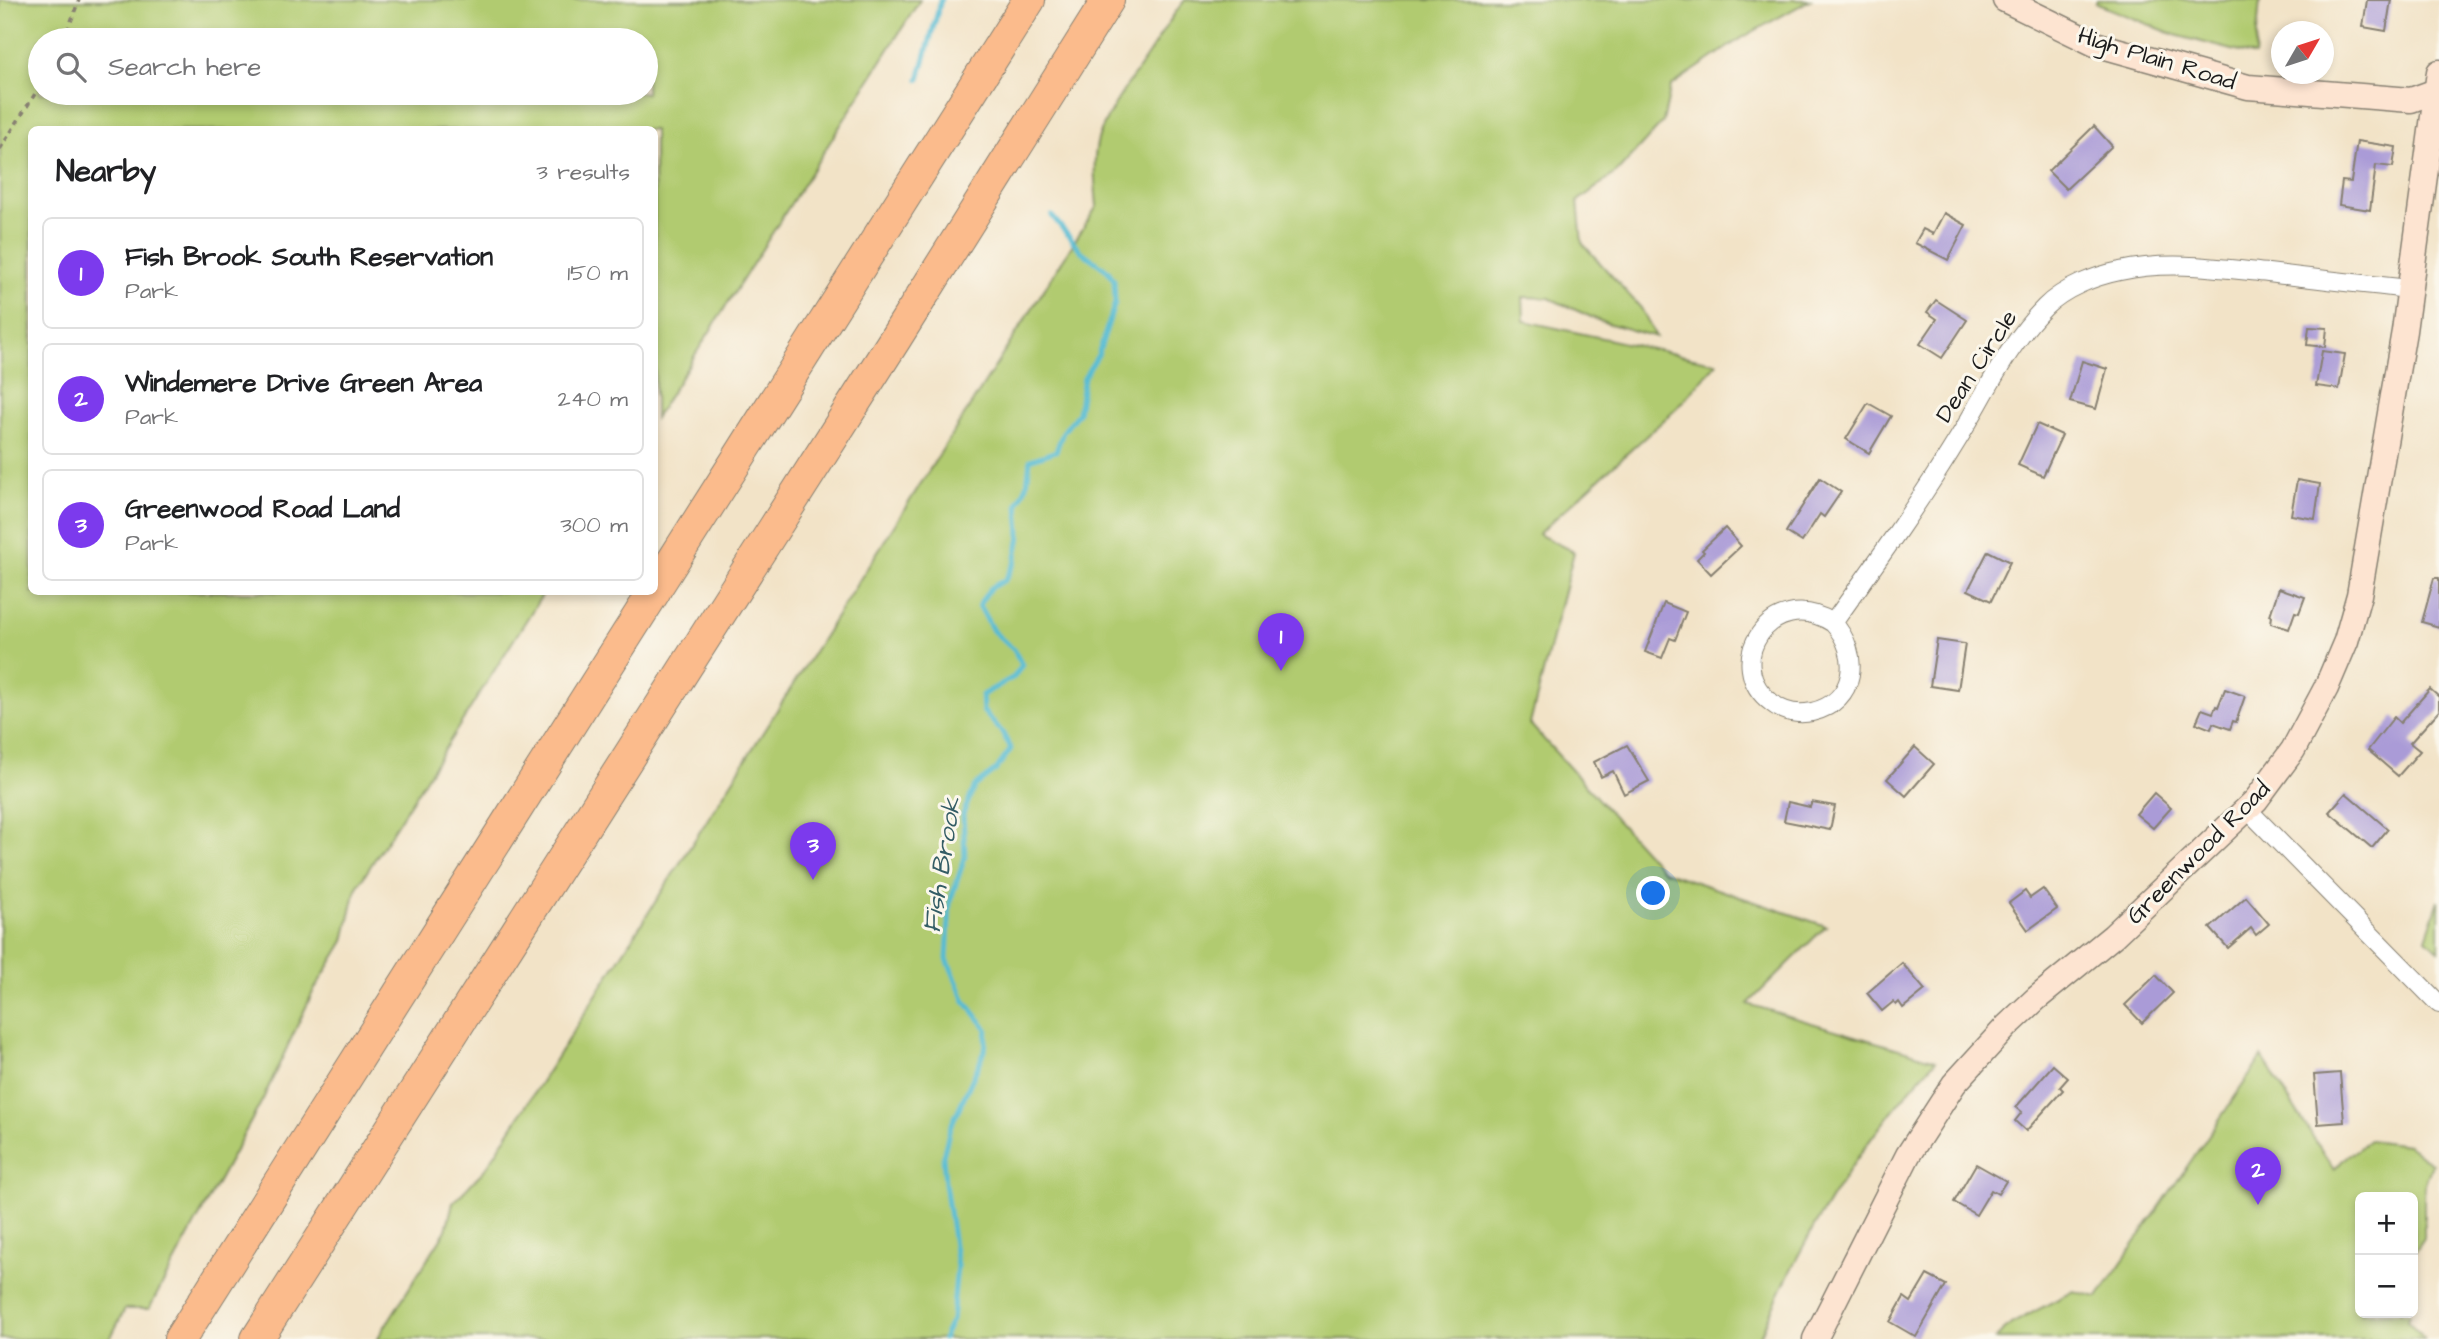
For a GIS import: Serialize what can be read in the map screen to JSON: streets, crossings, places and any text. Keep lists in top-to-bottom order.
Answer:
{
  "streets": {
    "street": ["High Plain Road", "Dean Circle", "Greenwood Road"]
  },
  "crossings": [
    ["High Plain Road", "Greenwood Road"],
    ["Dean Circle", "Greenwood Road"]
  ],
  "water": ["Fish Brook"],
  "north": "top right",
  "page": {
    "search": "Search here",
    "heading": ["Nearby", "3 results"],
    "list": [
      {
        "mark": "1",
        "name": "Fish Brook South Reservation",
        "note": "Park",
        "value": "150 m"
      },
      {
        "mark": "2",
        "name": "Windemere Drive Green Area",
        "note": "Park",
        "value": "240 m"
      },
      {
        "mark": "3",
        "name": "Greenwood Road Land",
        "note": "Park",
        "value": "300 m"
      }
    ],
    "pins": ["1", "3", "2"],
    "map_buttons": ["+", "−"]
  }
}
